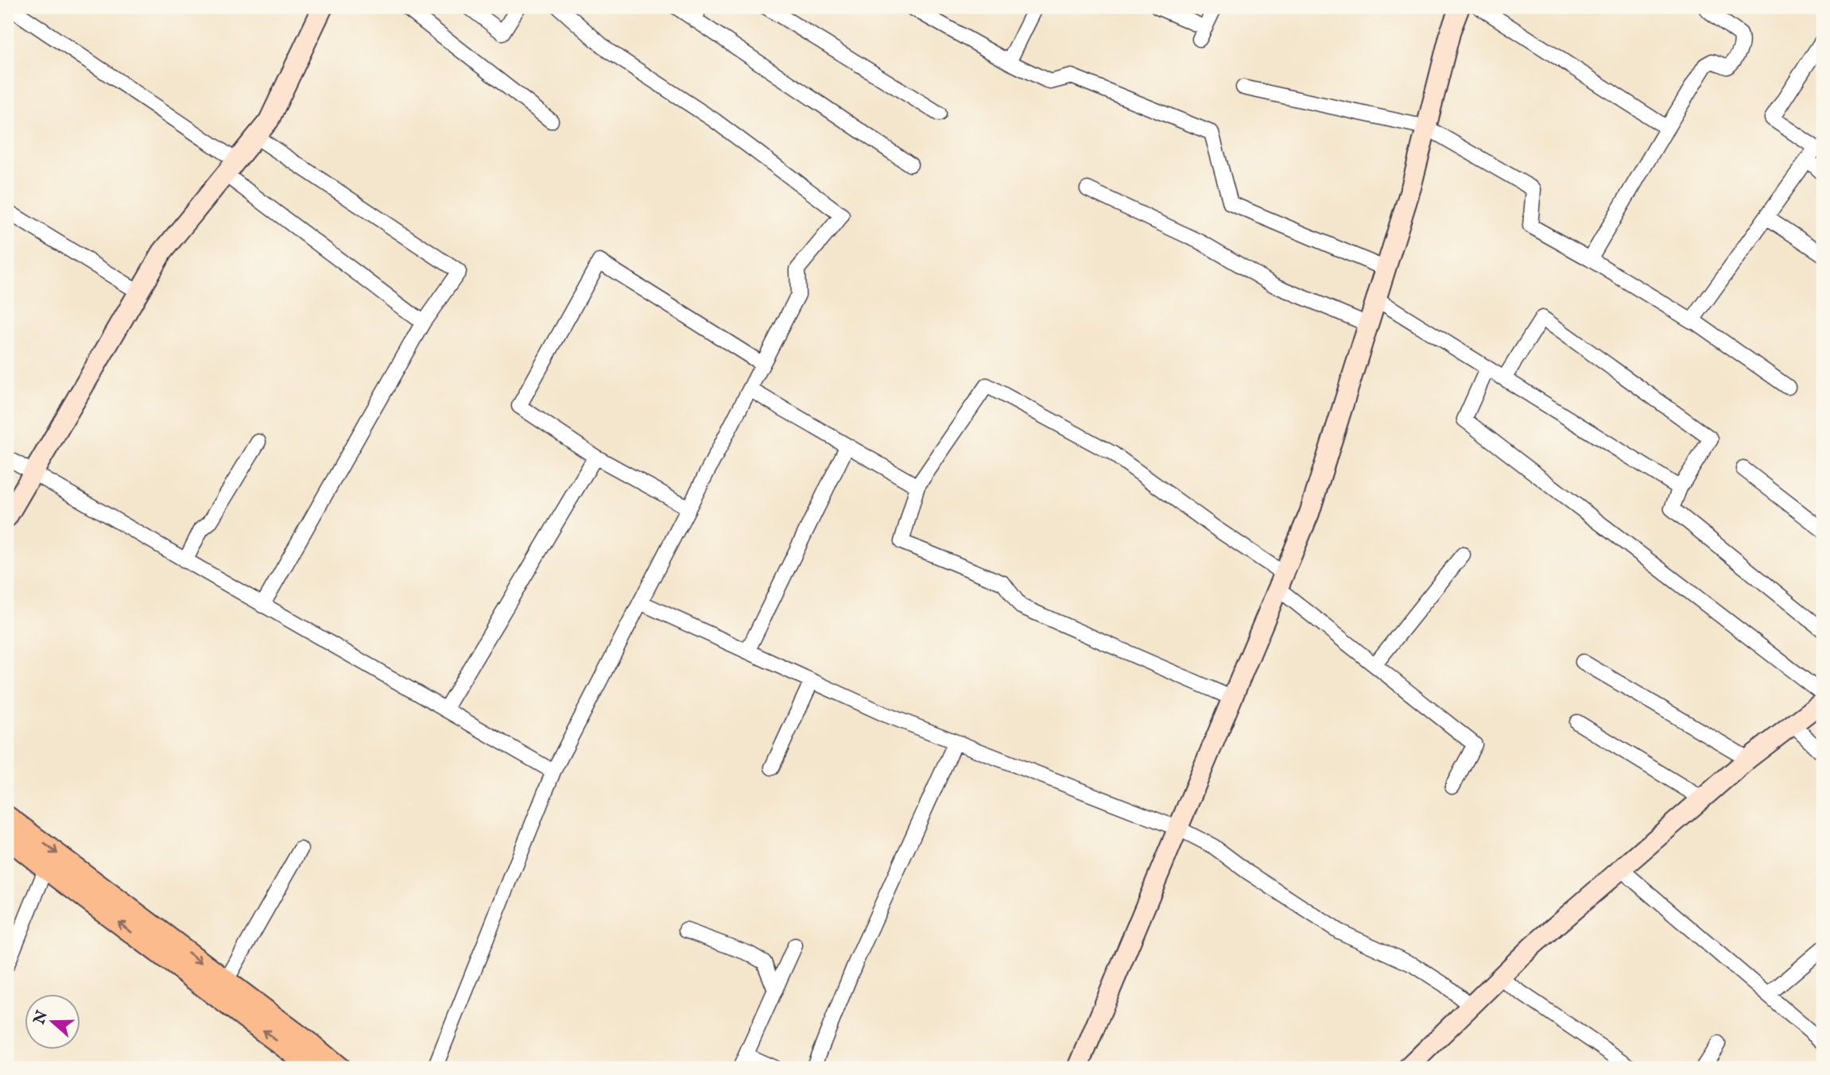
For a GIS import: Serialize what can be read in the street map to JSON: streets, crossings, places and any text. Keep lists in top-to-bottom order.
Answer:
{
  "north": "left"
}
